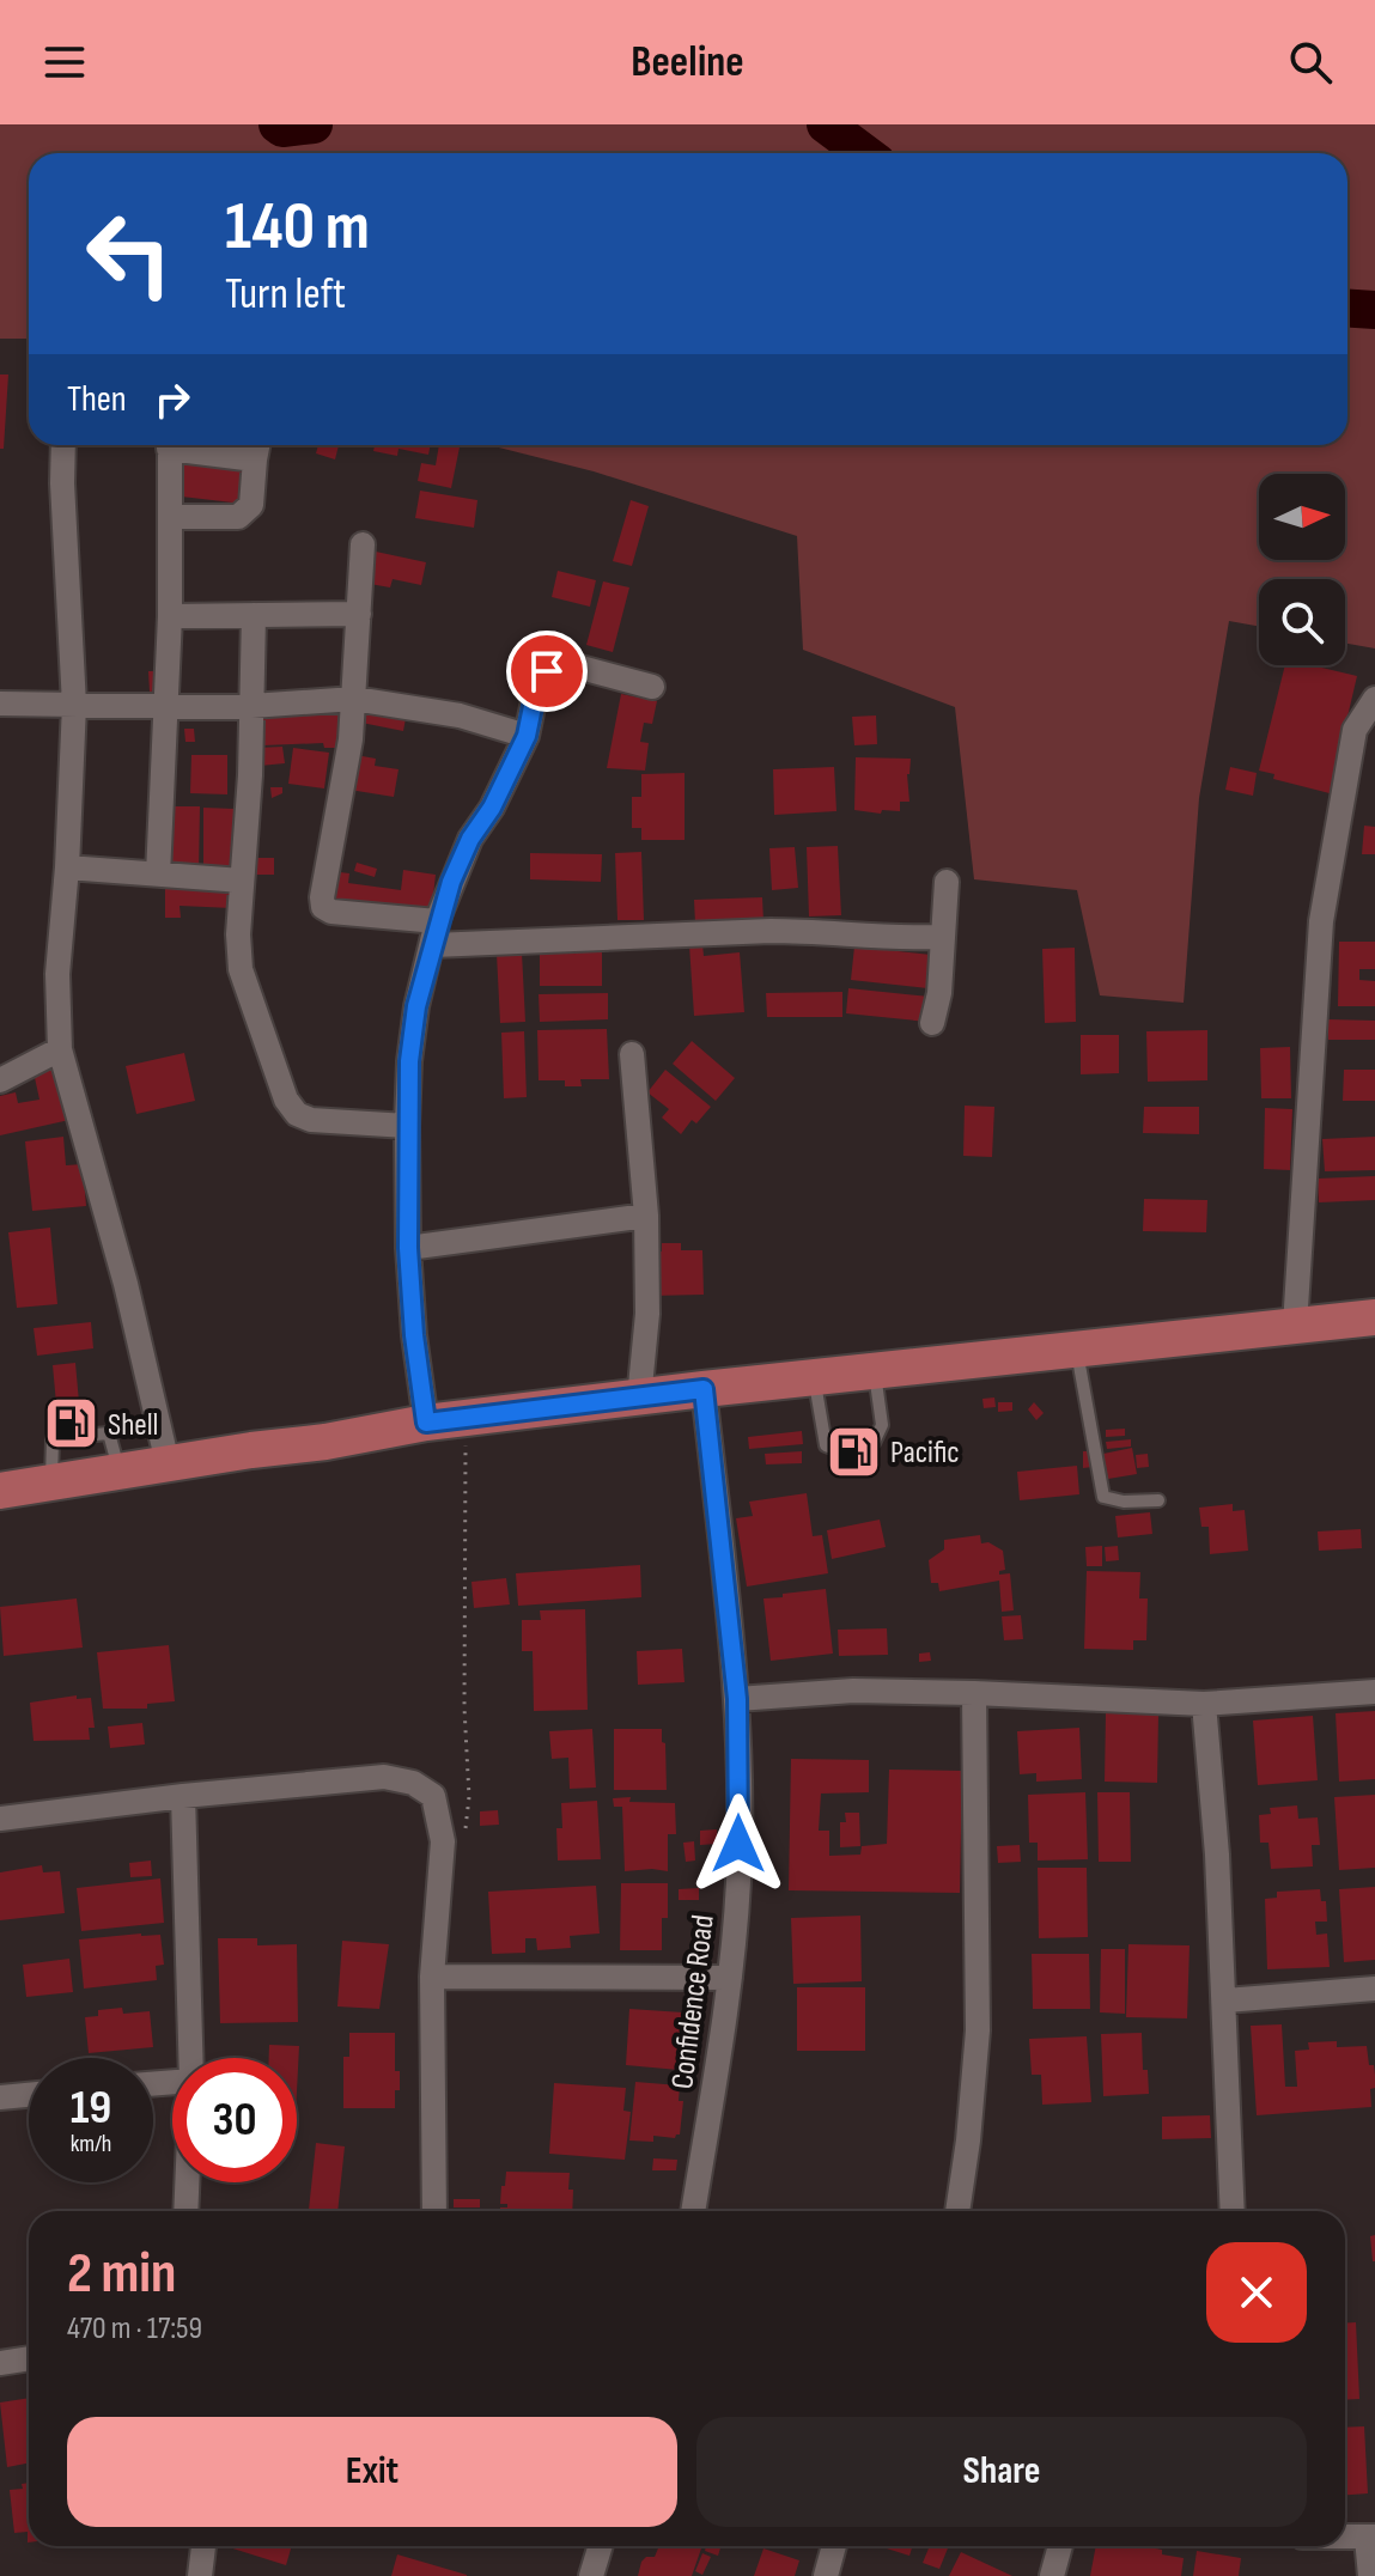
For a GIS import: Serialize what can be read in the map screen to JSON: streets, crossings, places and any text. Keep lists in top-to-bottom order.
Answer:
{
  "streets": {
    "street": ["Confidence Road"]
  },
  "places": {
    "fuel station": ["Shell", "Pacific"]
  },
  "north": "right",
  "page": {
    "header": "Beeline",
    "turn": ["140 m", "Turn left"],
    "then": "Then",
    "speed": "19 km/h",
    "limit": "30",
    "heading": ["2 min", "470 m · 17:59"],
    "buttons": ["Exit", "Share"]
  }
}
